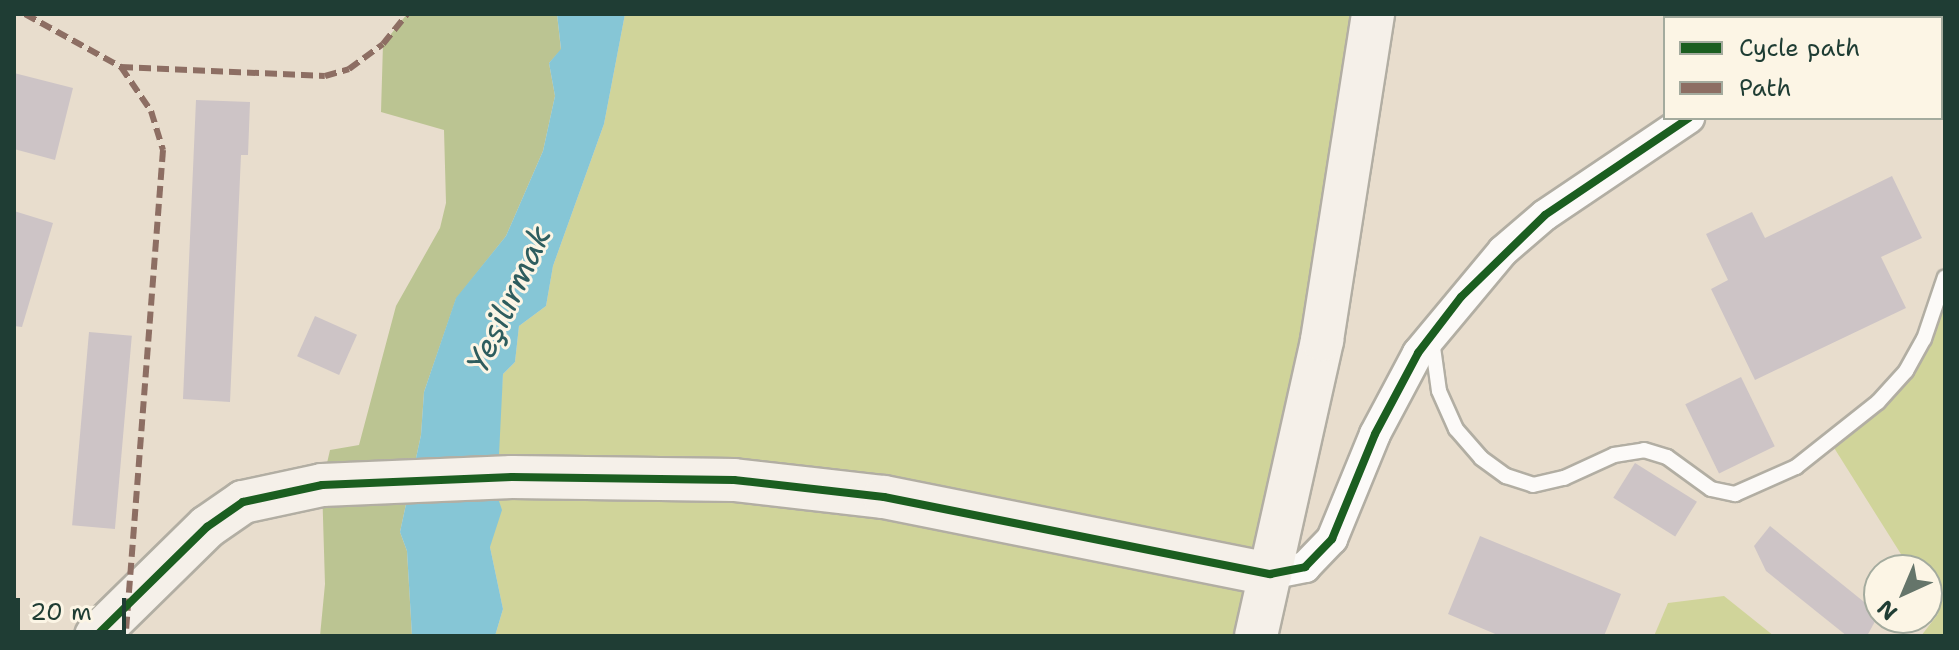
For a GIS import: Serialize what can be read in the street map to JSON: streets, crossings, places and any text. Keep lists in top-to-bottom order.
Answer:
{
  "water": ["Yeşilırmak"],
  "legend": ["Cycle path", "Path"],
  "scale_bar": "20 m",
  "north": "bottom left"
}
